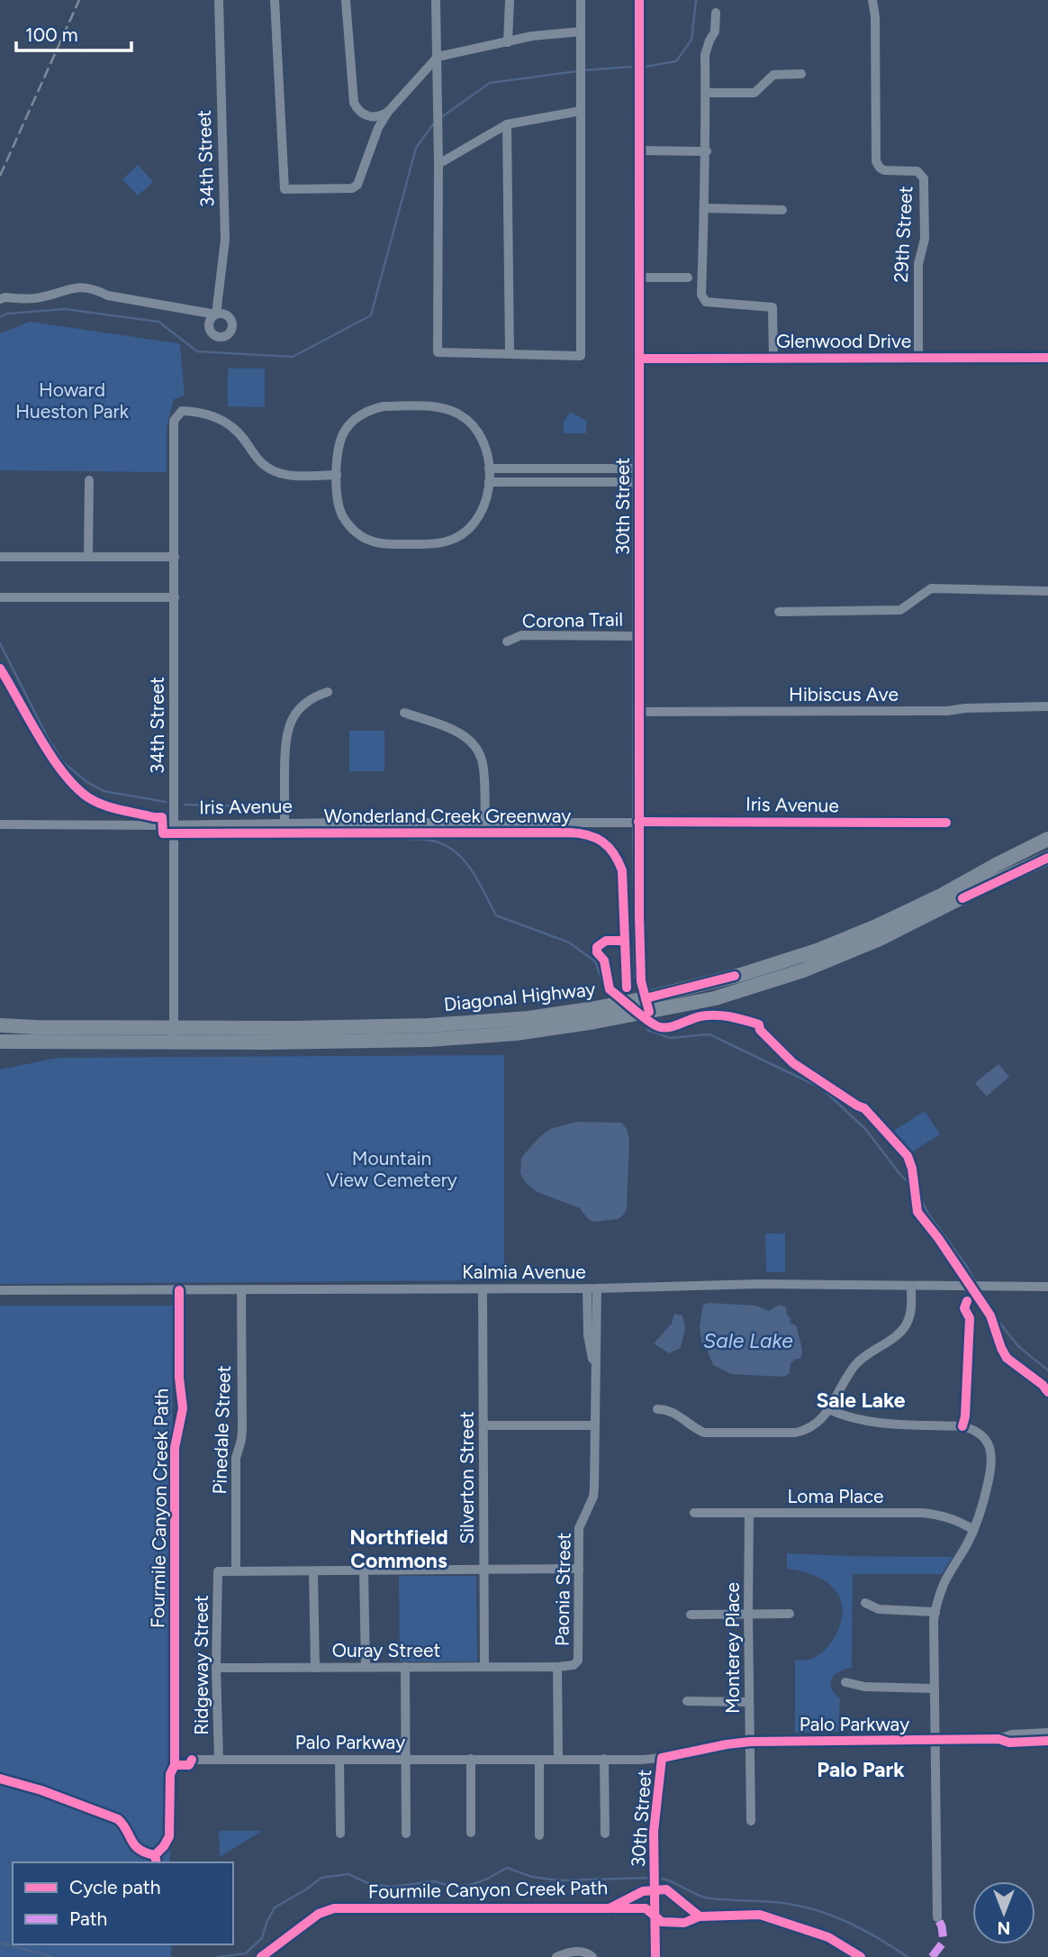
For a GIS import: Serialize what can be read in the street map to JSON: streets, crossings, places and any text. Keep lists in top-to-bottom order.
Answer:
{
  "streets": {
    "highway": ["Diagonal Highway"],
    "main road": ["30th Street"],
    "street": [
      "34th Street",
      "29th Street",
      "Glenwood Drive",
      "Corona Trail",
      "Hibiscus Ave",
      "Iris Avenue",
      "Kalmia Avenue",
      "Pinedale Street",
      "Silverton Street",
      "Loma Place",
      "Paonia Street",
      "Monterey Place",
      "Ouray Street",
      "Ridgeway Street",
      "Palo Parkway"
    ],
    "cycle path": ["Wonderland Creek Greenway", "Fourmile Canyon Creek Path"]
  },
  "crossings": [
    ["34th Street", "Iris Avenue"],
    ["34th Street", "Diagonal Highway"],
    ["29th Street", "Glenwood Drive"],
    ["Glenwood Drive", "30th Street"],
    ["30th Street", "Corona Trail"],
    ["30th Street", "Hibiscus Ave"],
    ["30th Street", "Iris Avenue"],
    ["30th Street", "Diagonal Highway"],
    ["30th Street", "Palo Parkway"],
    ["Kalmia Avenue", "Pinedale Street"],
    ["Kalmia Avenue", "Silverton Street"],
    ["Kalmia Avenue", "Paonia Street"],
    ["Pinedale Street", "Ridgeway Street"],
    ["Silverton Street", "Ouray Street"],
    ["Loma Place", "Monterey Place"],
    ["Paonia Street", "Ouray Street"],
    ["Paonia Street", "Palo Parkway"],
    ["Monterey Place", "Palo Parkway"],
    ["Ouray Street", "Ridgeway Street"],
    ["Ridgeway Street", "Palo Parkway"]
  ],
  "districts": ["Sale Lake", "Northfield Commons", "Palo Park"],
  "water": ["Sale Lake"],
  "parks": ["Howard Hueston Park", "Mountain View Cemetery"],
  "legend": ["Cycle path", "Path"],
  "scale_bar": "100 m",
  "north": "bottom"
}
